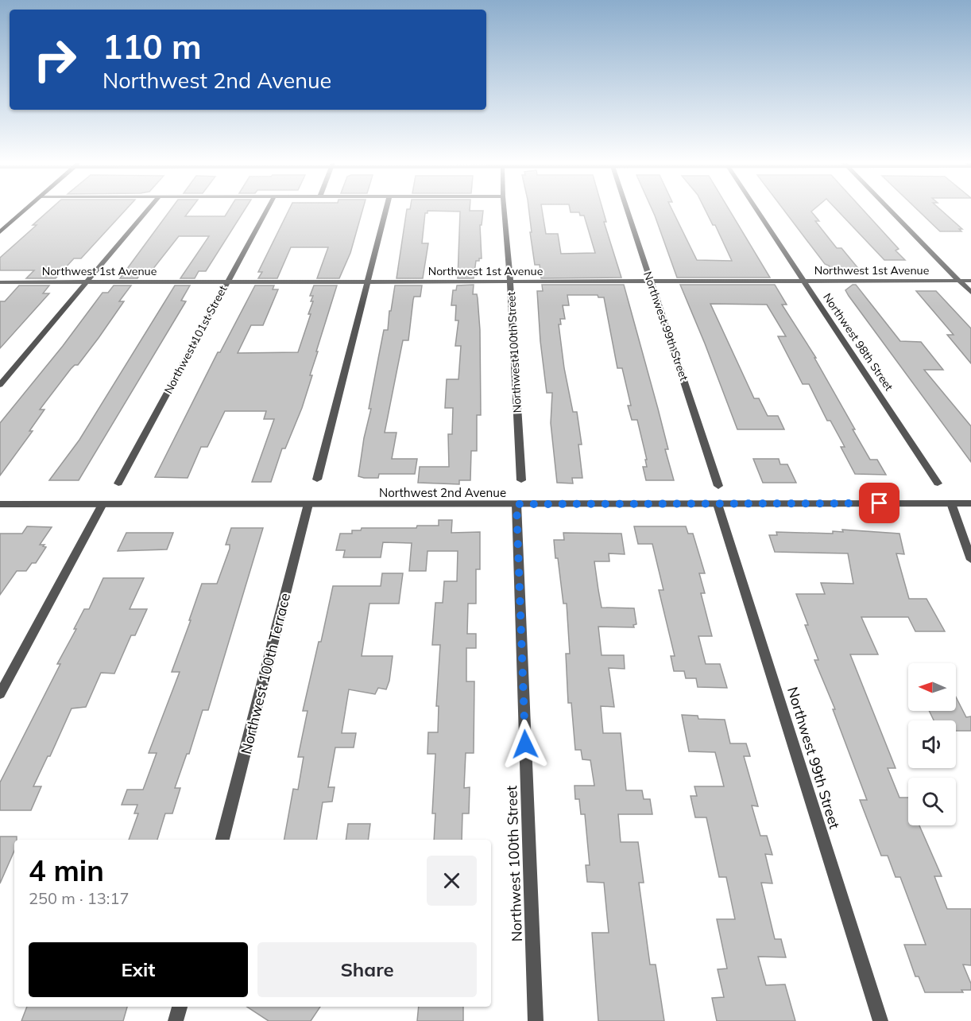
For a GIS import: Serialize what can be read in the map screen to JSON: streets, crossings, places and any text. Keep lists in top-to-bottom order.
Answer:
{
  "streets": {
    "street": [
      "Northwest 1st Avenue",
      "Northwest 99th Street",
      "Northwest 101st Street",
      "Northwest 98th Street",
      "Northwest 100th Street",
      "Northwest 2nd Avenue",
      "Northwest 100th Terrace"
    ]
  },
  "crossings": [
    ["Northwest 1st Avenue", "Northwest 99th Street"],
    ["Northwest 1st Avenue", "Northwest 101st Street"],
    ["Northwest 1st Avenue", "Northwest 98th Street"],
    ["Northwest 1st Avenue", "Northwest 100th Street"],
    ["Northwest 99th Street", "Northwest 2nd Avenue"],
    ["Northwest 100th Street", "Northwest 2nd Avenue"],
    ["Northwest 2nd Avenue", "Northwest 100th Terrace"]
  ],
  "north": "left",
  "page": {
    "turn": ["110 m", "Northwest 2nd Avenue"],
    "heading": ["4 min", "250 m · 13:17"],
    "buttons": ["Exit", "Share"]
  }
}
